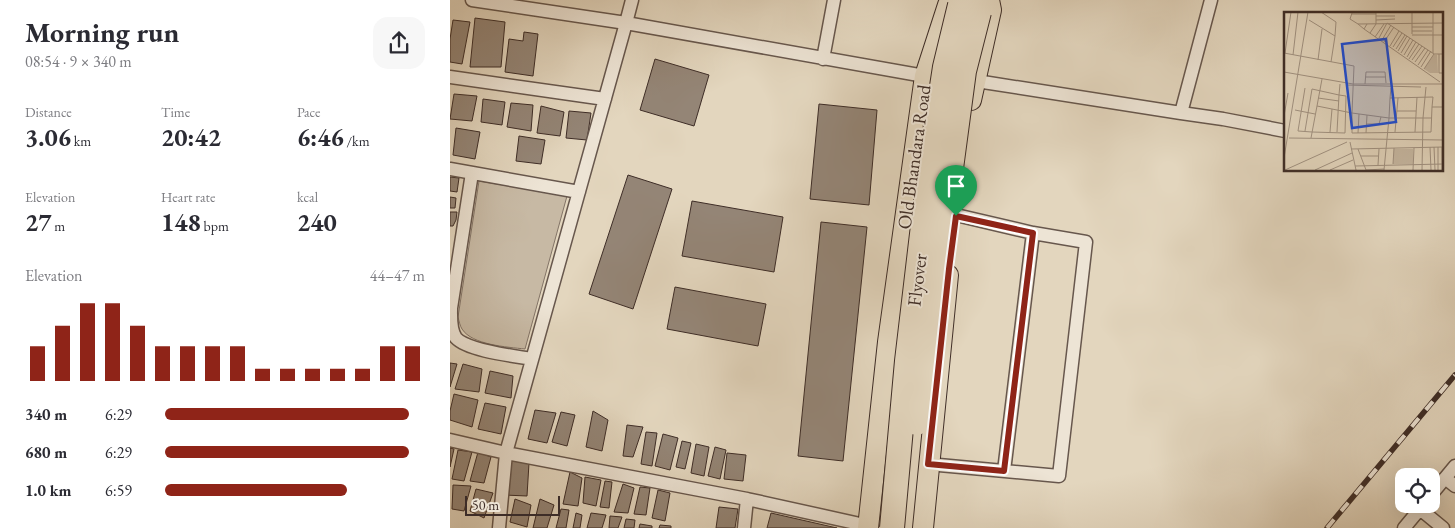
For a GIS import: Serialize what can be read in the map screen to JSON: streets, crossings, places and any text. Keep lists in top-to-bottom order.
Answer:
{
  "streets": {
    "highway": ["Flyover"],
    "main road": ["Old Bhandara Road"]
  },
  "crossings": [
    ["Old Bhandara Road", "Flyover"]
  ],
  "scale_bar": "50 m",
  "page": {
    "heading": ["Morning run", "08:54 · 9 × 340 m"],
    "stats": [
      ["Distance", "3.06 km"],
      ["Time", "20:42"],
      ["Pace", "6:46 /km"],
      ["Elevation", "27 m"],
      ["Heart rate", "148 bpm"],
      ["kcal", "240"]
    ],
    "chart": ["Elevation", "44–47 m"],
    "list": [
      {
        "name": "340 m",
        "note": "6:29"
      },
      {
        "name": "680 m",
        "note": "6:29"
      },
      {
        "name": "1.0 km",
        "note": "6:59"
      }
    ],
    "scale": "50 m"
  }
}
